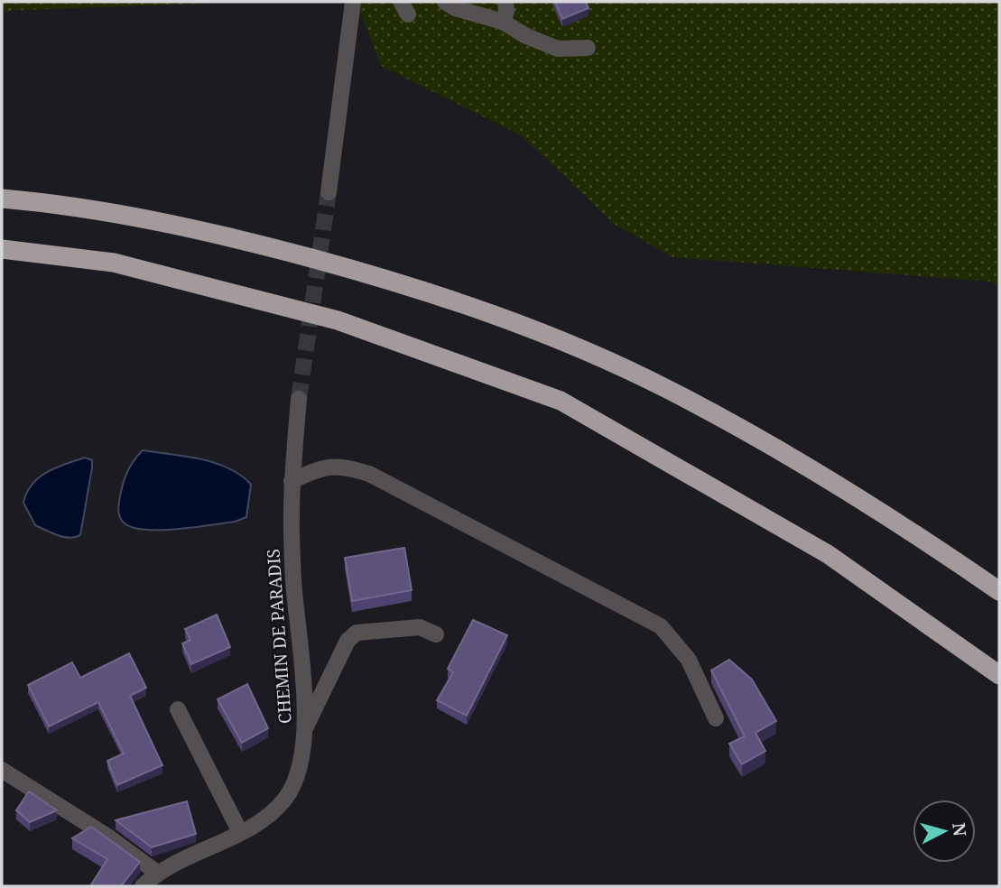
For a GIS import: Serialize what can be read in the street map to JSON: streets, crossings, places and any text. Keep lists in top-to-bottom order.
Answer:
{
  "streets": {
    "street": ["CHEMIN DE PARADIS"]
  },
  "north": "right"
}
